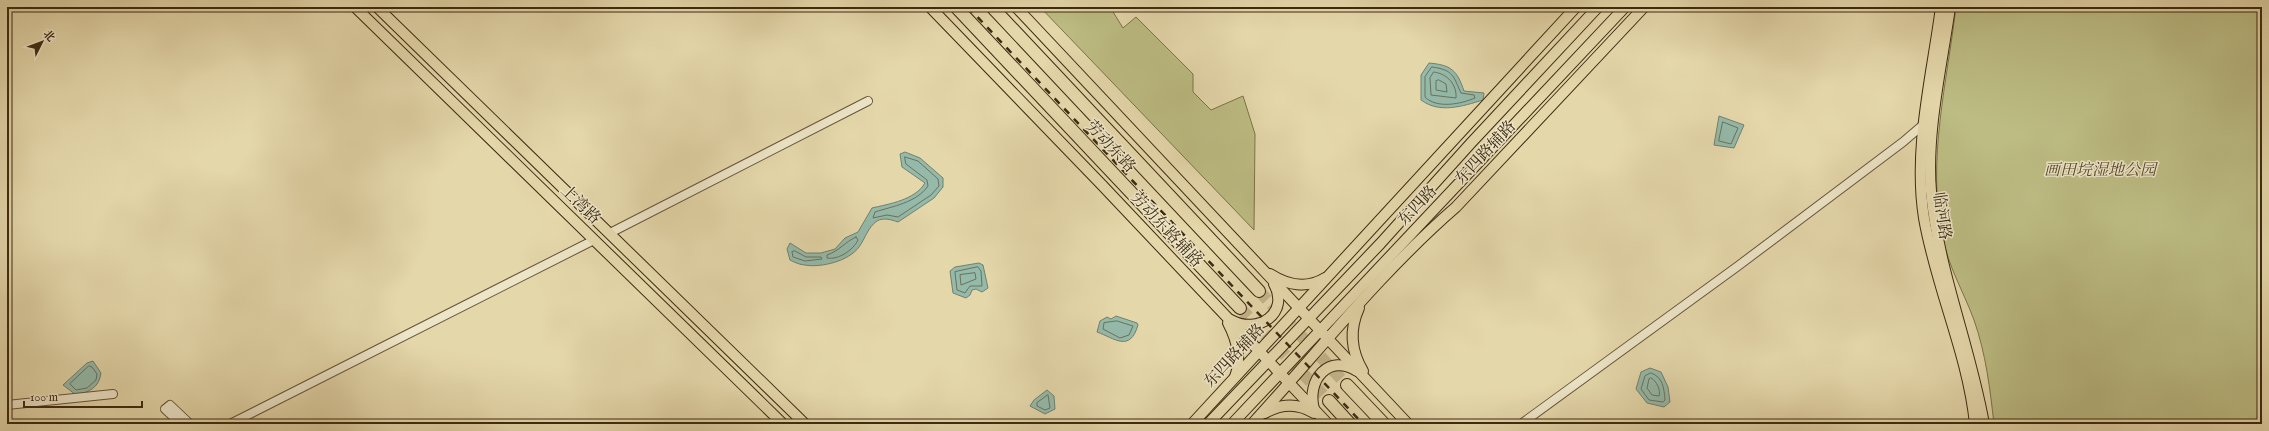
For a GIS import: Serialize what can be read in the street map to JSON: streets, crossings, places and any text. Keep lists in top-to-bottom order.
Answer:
{
  "streets": {
    "highway": ["劳动东路"],
    "main road": [
      "东四路辅路",
      "上湾路",
      "东四路",
      "临河路",
      "劳动东路辅路"
    ]
  },
  "crossings": [
    ["东四路辅路", "劳动东路辅路"],
    ["东四路", "劳动东路辅路"]
  ],
  "parks": ["画田垸湿地公园"],
  "scale_bar": "100 m",
  "north": "top right"
}
